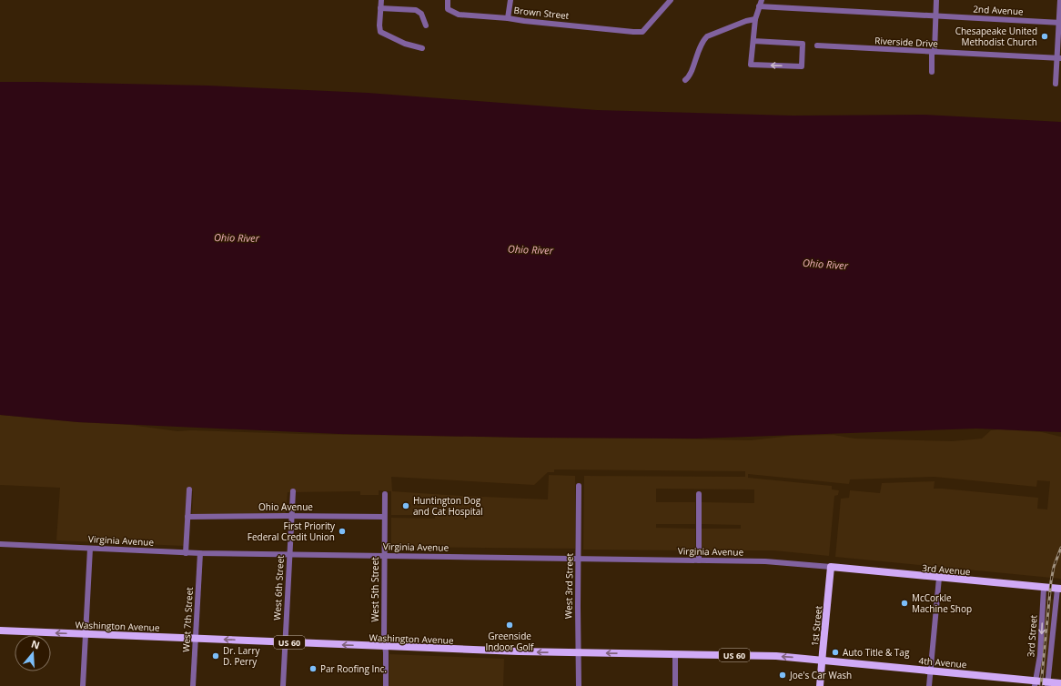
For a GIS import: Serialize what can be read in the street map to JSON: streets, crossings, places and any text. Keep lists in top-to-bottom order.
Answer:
{
  "streets": {
    "main road": [
      "3rd Avenue",
      "Washington Avenue",
      "1st Street",
      "US 60",
      "4th Avenue"
    ],
    "street": [
      "2nd Avenue",
      "Brown Street",
      "Riverside Drive",
      "Ohio Avenue",
      "Virginia Avenue",
      "West 3rd Street",
      "West 6th Street",
      "West 5th Street",
      "West 7th Street",
      "3rd Street"
    ]
  },
  "crossings": [
    ["Ohio Avenue", "West 6th Street"],
    ["Ohio Avenue", "West 5th Street"],
    ["Virginia Avenue", "3rd Avenue"],
    ["Virginia Avenue", "West 3rd Street"],
    ["Virginia Avenue", "West 6th Street"],
    ["Virginia Avenue", "West 5th Street"],
    ["Virginia Avenue", "West 7th Street"],
    ["Virginia Avenue", "1st Street"],
    ["3rd Avenue", "1st Street"],
    ["3rd Avenue", "3rd Street"],
    ["West 3rd Street", "Washington Avenue"],
    ["West 6th Street", "Washington Avenue"],
    ["West 5th Street", "Washington Avenue"],
    ["West 7th Street", "Washington Avenue"],
    ["Washington Avenue", "1st Street"],
    ["Washington Avenue", "4th Avenue"],
    ["1st Street", "4th Avenue"],
    ["3rd Street", "4th Avenue"]
  ],
  "one_way": ["Washington Avenue"],
  "water": ["Ohio River"],
  "places": [
    "Chesapeake United Methodist Church",
    "Huntington Dog and Cat Hospital",
    "First Priority Federal Credit Union",
    "McCorkle Machine Shop",
    "Greenside Indoor Golf",
    "Auto Title & Tag",
    "Dr. Larry D. Perry",
    "Par Roofing Inc.",
    "Joe's Car Wash"
  ],
  "north": "top"
}
